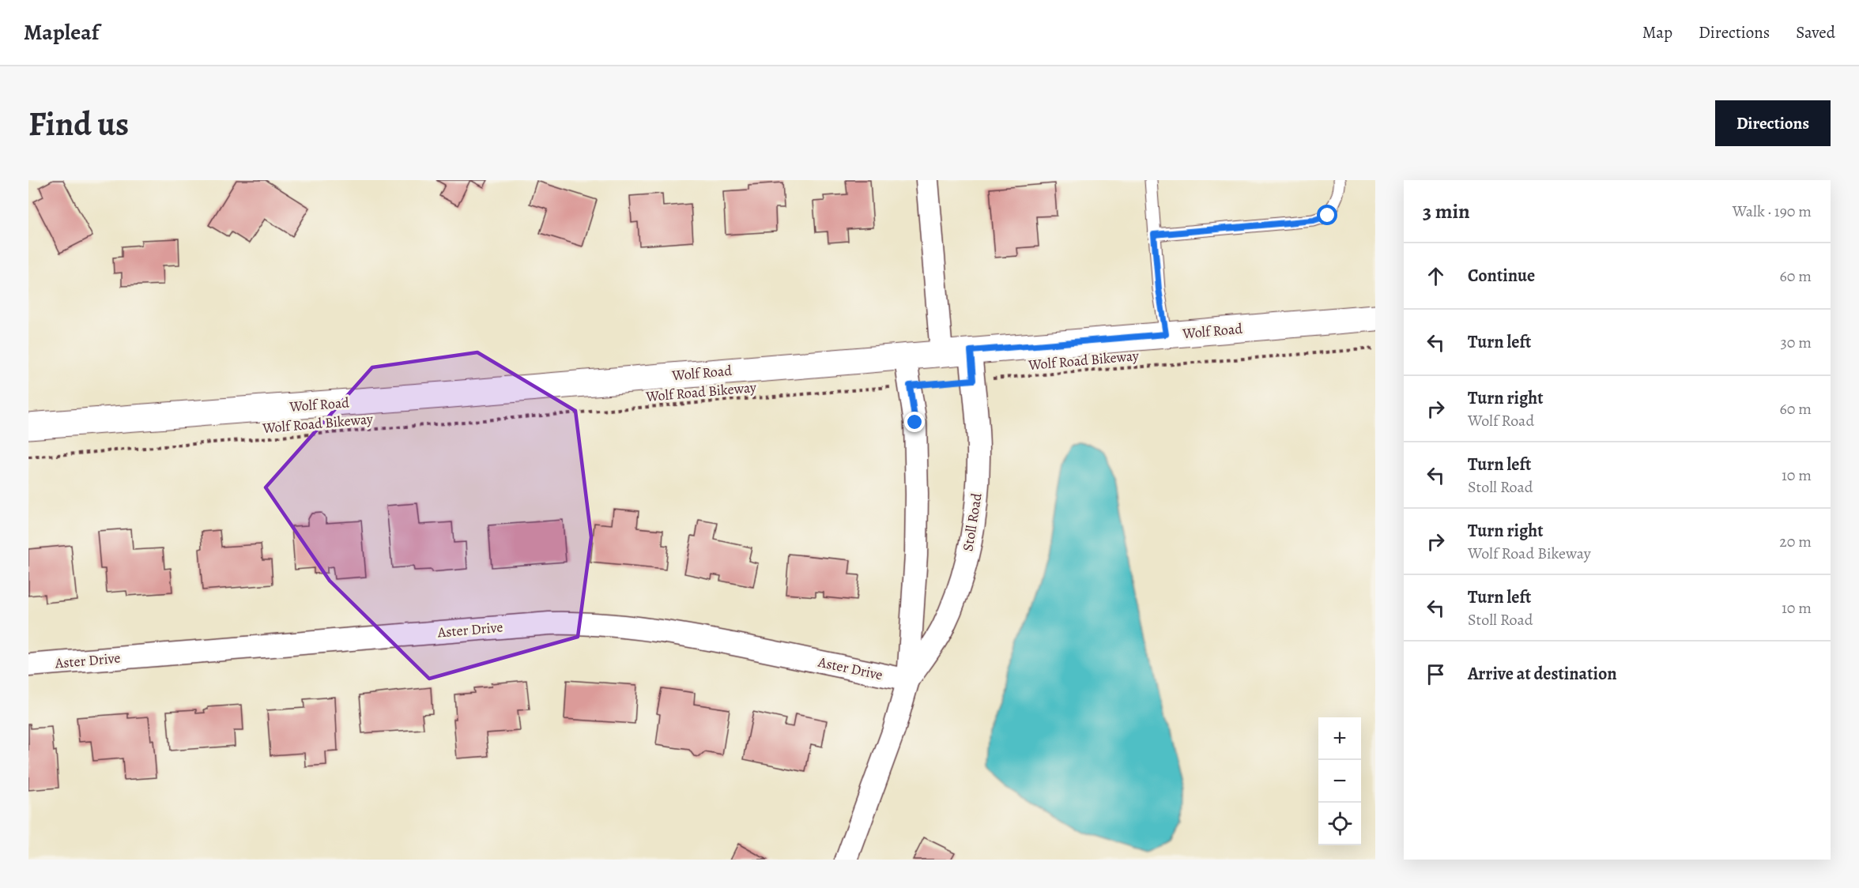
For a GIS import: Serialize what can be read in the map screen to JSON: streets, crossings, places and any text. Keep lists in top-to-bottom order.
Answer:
{
  "streets": {
    "main road": ["Wolf Road"],
    "street": ["Stoll Road", "Aster Drive"],
    "path": ["Wolf Road Bikeway"]
  },
  "crossings": [
    ["Wolf Road", "Stoll Road"],
    ["Wolf Road Bikeway", "Stoll Road"],
    ["Stoll Road", "Aster Drive"]
  ],
  "page": {
    "header": "Mapleaf",
    "nav": ["Map", "Directions", "Saved"],
    "buttons": "Directions",
    "title": "Find us",
    "heading": ["3 min", "Walk · 190 m"],
    "list": [
      ["Continue", "60 m"],
      ["Turn left", "30 m"],
      ["Turn right", "Wolf Road", "60 m"],
      ["Turn left", "Stoll Road", "10 m"],
      ["Turn right", "Wolf Road Bikeway", "20 m"],
      ["Turn left", "Stoll Road", "10 m"],
      "Arrive at destination"
    ],
    "map_buttons": ["+", "−"]
  }
}
